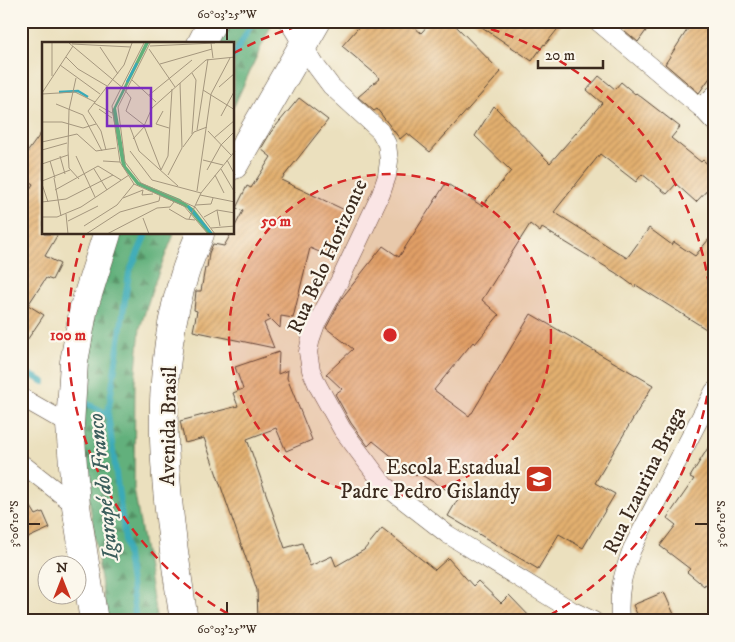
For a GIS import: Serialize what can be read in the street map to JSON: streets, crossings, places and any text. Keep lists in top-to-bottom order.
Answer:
{
  "streets": {
    "highway": ["Avenida Brasil"],
    "street": ["Rua Belo Horizonte", "Rua Izaurina Braga"]
  },
  "water": ["Igarapé do Franco"],
  "places": {
    "school or university": ["Escola Estadual Padre Pedro Gislandy"]
  },
  "scale_bar": "20 m",
  "north": "top",
  "coordinates": ["60°03'25\"W", "3°06'10\"S"],
  "rings": ["50 m", "100 m"]
}
